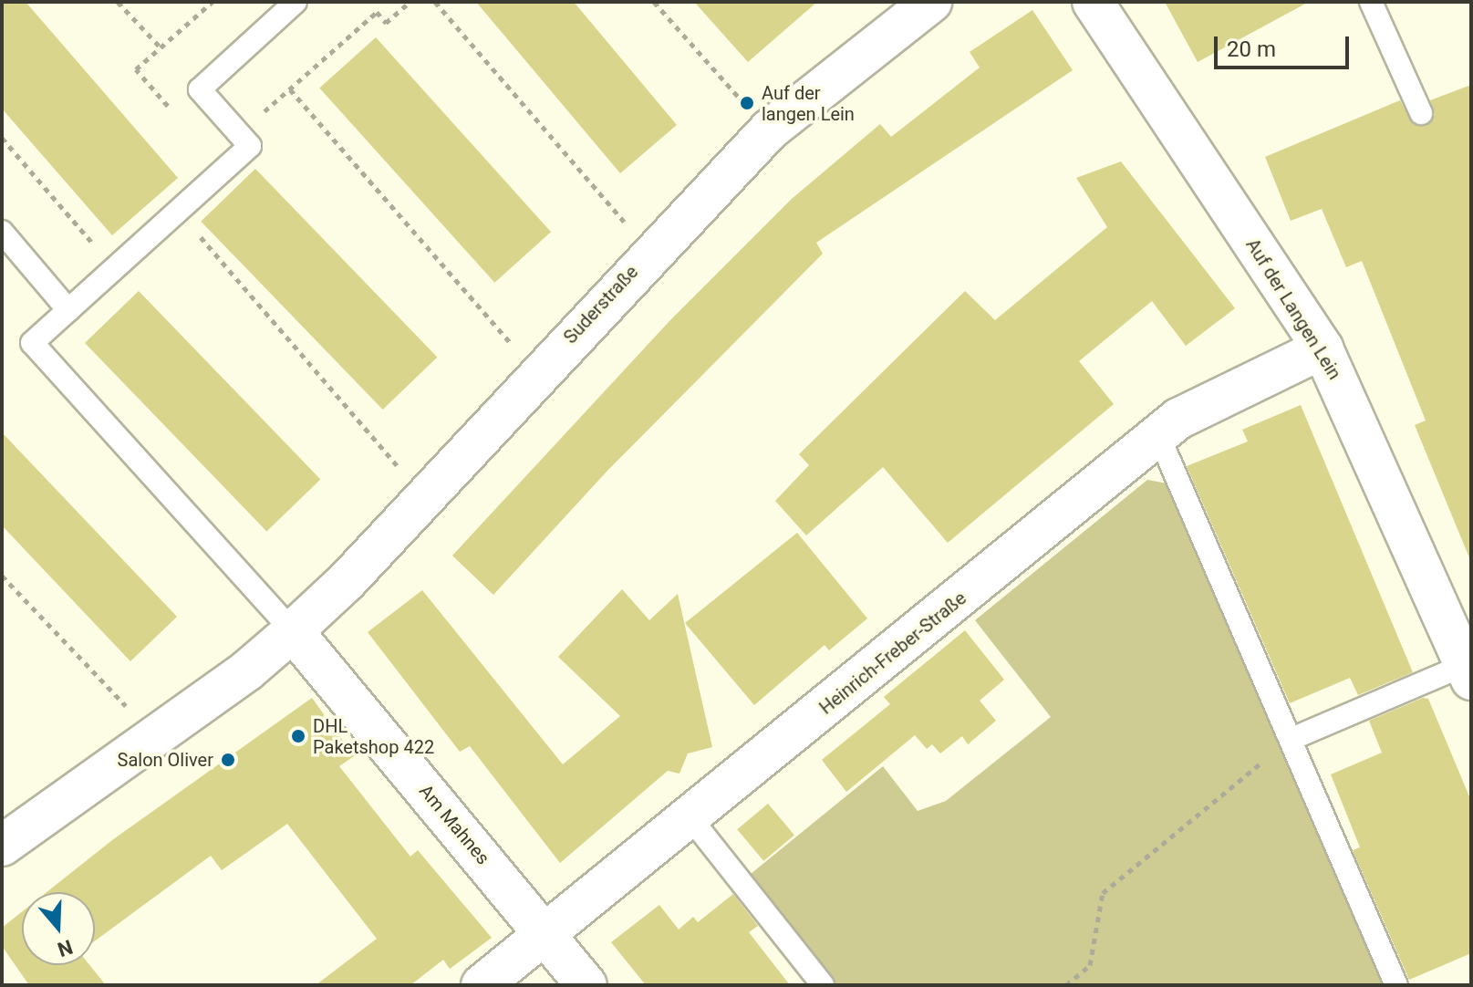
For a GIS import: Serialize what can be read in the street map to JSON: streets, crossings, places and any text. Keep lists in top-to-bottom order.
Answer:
{
  "streets": {
    "street": [
      "Suderstraße",
      "Auf der Langen Lein",
      "Heinrich-Freber-Straße",
      "Am Mahnes"
    ]
  },
  "crossings": [
    ["Suderstraße", "Am Mahnes"],
    ["Auf der Langen Lein", "Heinrich-Freber-Straße"],
    ["Heinrich-Freber-Straße", "Am Mahnes"]
  ],
  "places": ["Auf der langen Lein", "DHL Paketshop 422", "Salon Oliver"],
  "scale_bar": "20 m",
  "north": "bottom"
}
